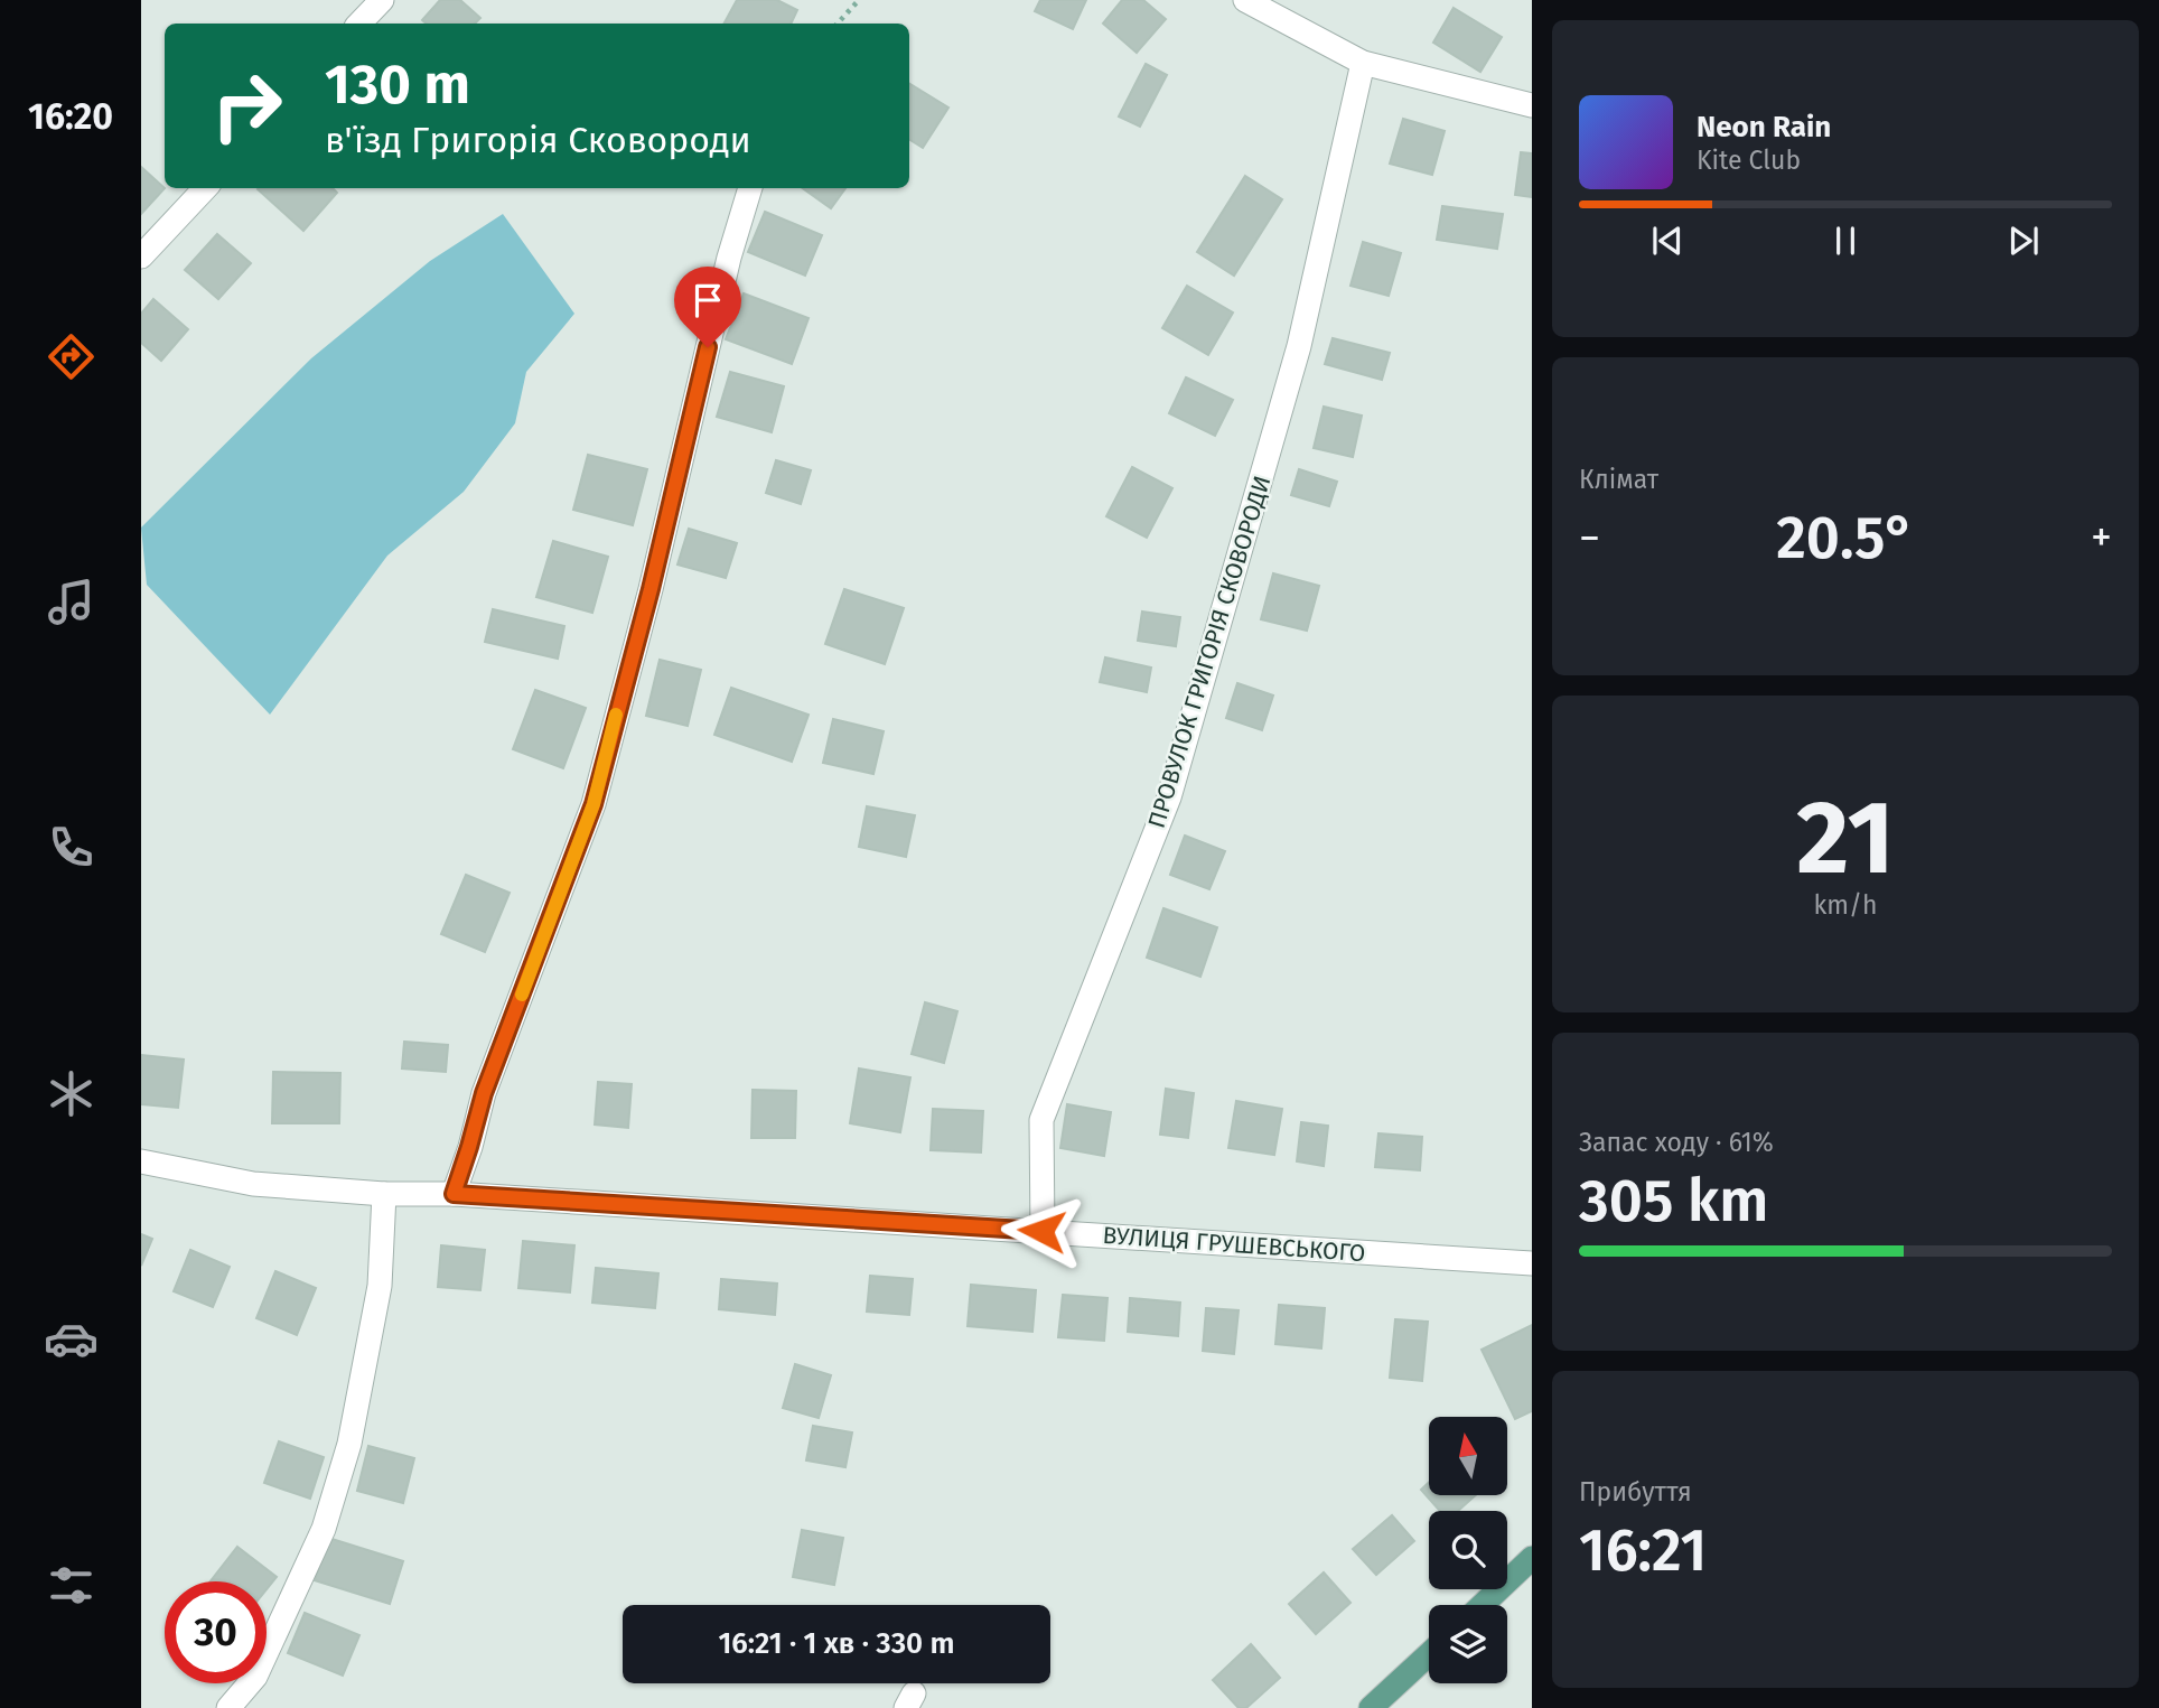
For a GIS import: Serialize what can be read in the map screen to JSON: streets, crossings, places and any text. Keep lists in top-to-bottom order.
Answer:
{
  "streets": {
    "street": ["ПРОВУЛОК ГРИГОРІЯ СКОВОРОДИ", "ВУЛИЦЯ ГРУШЕВСЬКОГО"]
  },
  "crossings": [
    ["ПРОВУЛОК ГРИГОРІЯ СКОВОРОДИ", "ВУЛИЦЯ ГРУШЕВСЬКОГО"]
  ],
  "north": "top",
  "page": {
    "tabs": "16:20",
    "turn": ["130 m", "в'їзд Григорія Сковороди"],
    "song": ["Neon Rain", "Kite Club"],
    "tile": [
      "Клімат",
      ["21", "km/h"],
      ["Запас ходу · 61%", "305 km"],
      ["Прибуття", "16:21"]
    ],
    "heat": ["−", "20.5°", "+"],
    "limit": "30",
    "trip": "16:21 · 1 хв · 330 m"
  }
}
